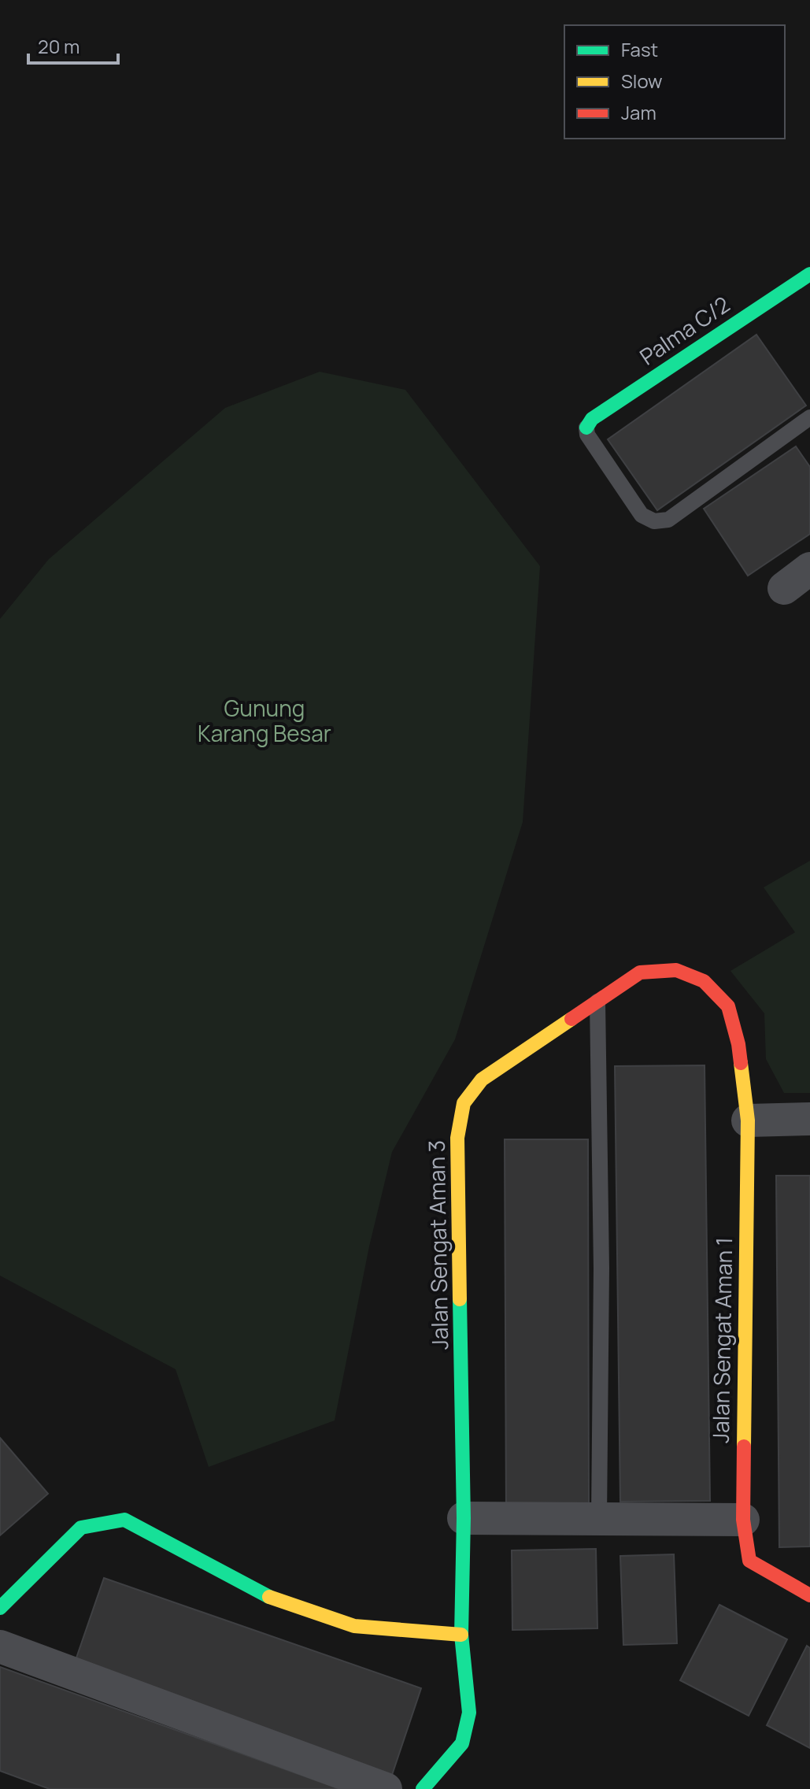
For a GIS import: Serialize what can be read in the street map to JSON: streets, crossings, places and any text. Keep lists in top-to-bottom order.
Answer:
{
  "streets": {
    "street": ["Palma C/2", "Jalan Sengat Aman 3", "Jalan Sengat Aman 1"]
  },
  "crossings": [
    ["Jalan Sengat Aman 3", "Jalan Sengat Aman 1"]
  ],
  "parks": ["Gunung Karang Besar"],
  "legend": ["Fast", "Slow", "Jam"],
  "scale_bar": "20 m"
}
